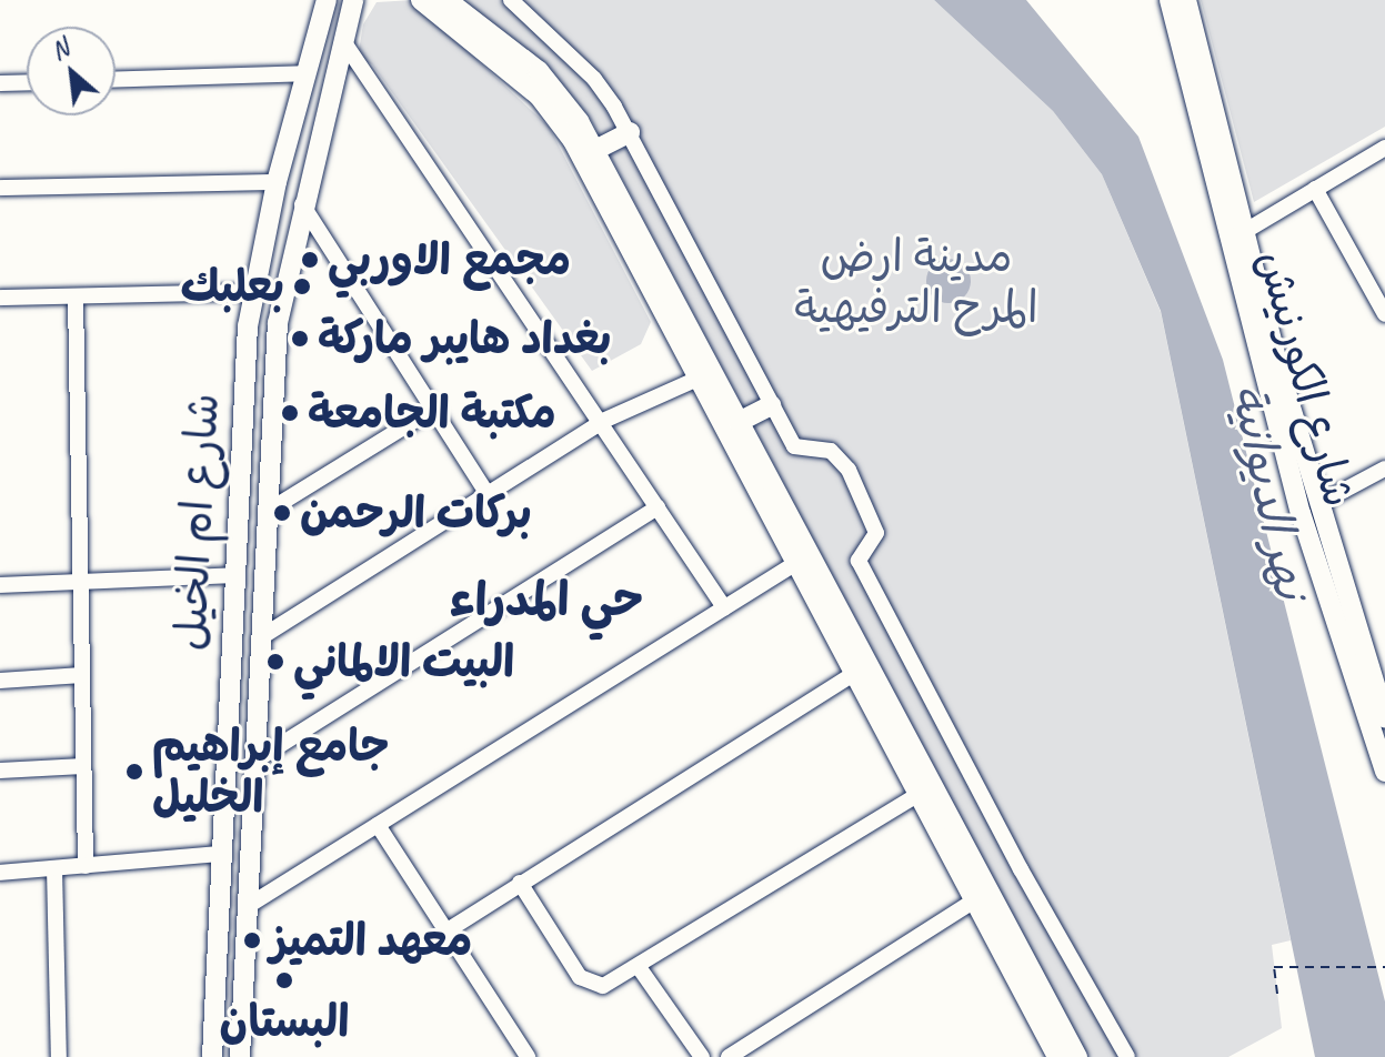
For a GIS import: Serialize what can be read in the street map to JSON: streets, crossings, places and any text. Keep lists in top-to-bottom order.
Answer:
{
  "streets": {
    "main road": ["شارع الكورنيش", "شارع ام الخيل"]
  },
  "districts": ["حي المدراء"],
  "water": ["نهر الديوانية"],
  "parks": ["مدينة ارض المرح الترفيهية"],
  "places": [
    "مجمع الاوربي",
    "بعلبك",
    "بغداد هايبر ماركة",
    "مكتبة الجامعة",
    "بركات الرحمن",
    "البيت الالماني",
    "جامع إبراهيم الخليل",
    "معهد التميز",
    "البستان"
  ],
  "north": "top left"
}
